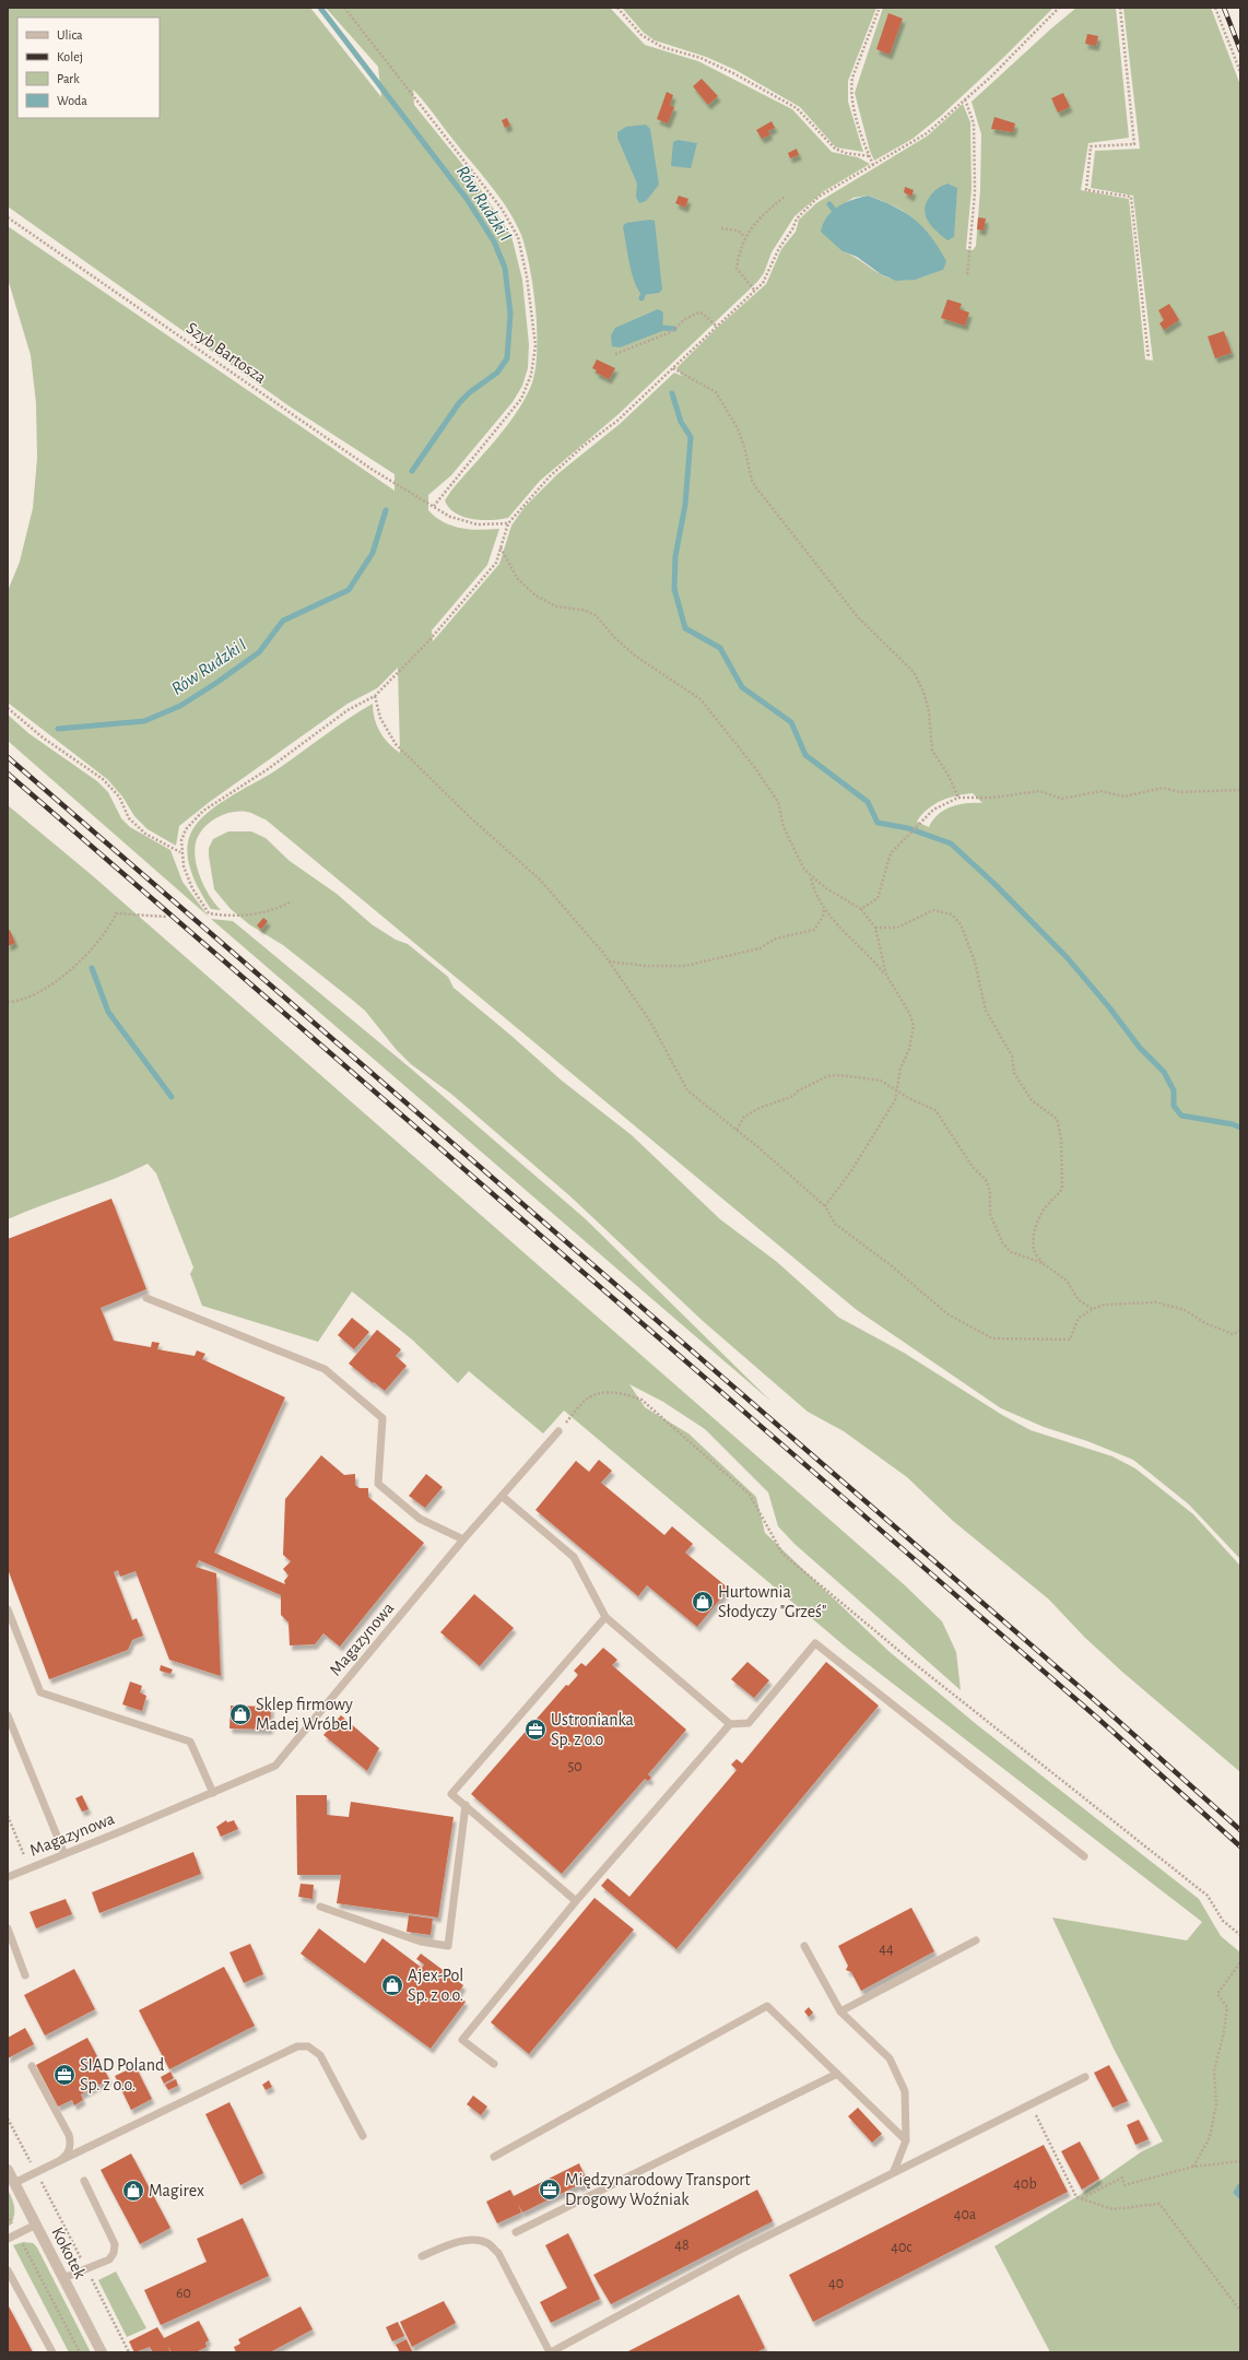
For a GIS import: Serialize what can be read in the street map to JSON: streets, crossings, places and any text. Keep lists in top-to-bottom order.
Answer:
{
  "streets": {
    "street": ["Kokotek"],
    "lane": ["Magazynowa"],
    "path": ["Szyb Bartosza"]
  },
  "water": ["Rów Rudzki I"],
  "places": {
    "shop": [
      "Hurtownia Słodyczy \"Grześ\"",
      "Sklep firmowy Madej Wróbel",
      "Ajex-Pol Sp. z o.o.",
      "Magirex"
    ],
    "office": ["Ustronianka Sp. z o.o", "SIAD Poland Sp. z o.o.", "Międzynarodowy Transport Drogowy Woźniak"]
  },
  "house_numbers": [
    "50",
    "44",
    "40b",
    "40a",
    "48",
    "40c",
    "40",
    "60"
  ],
  "legend": [
    "Ulica",
    "Kolej",
    "Park",
    "Woda"
  ]
}
